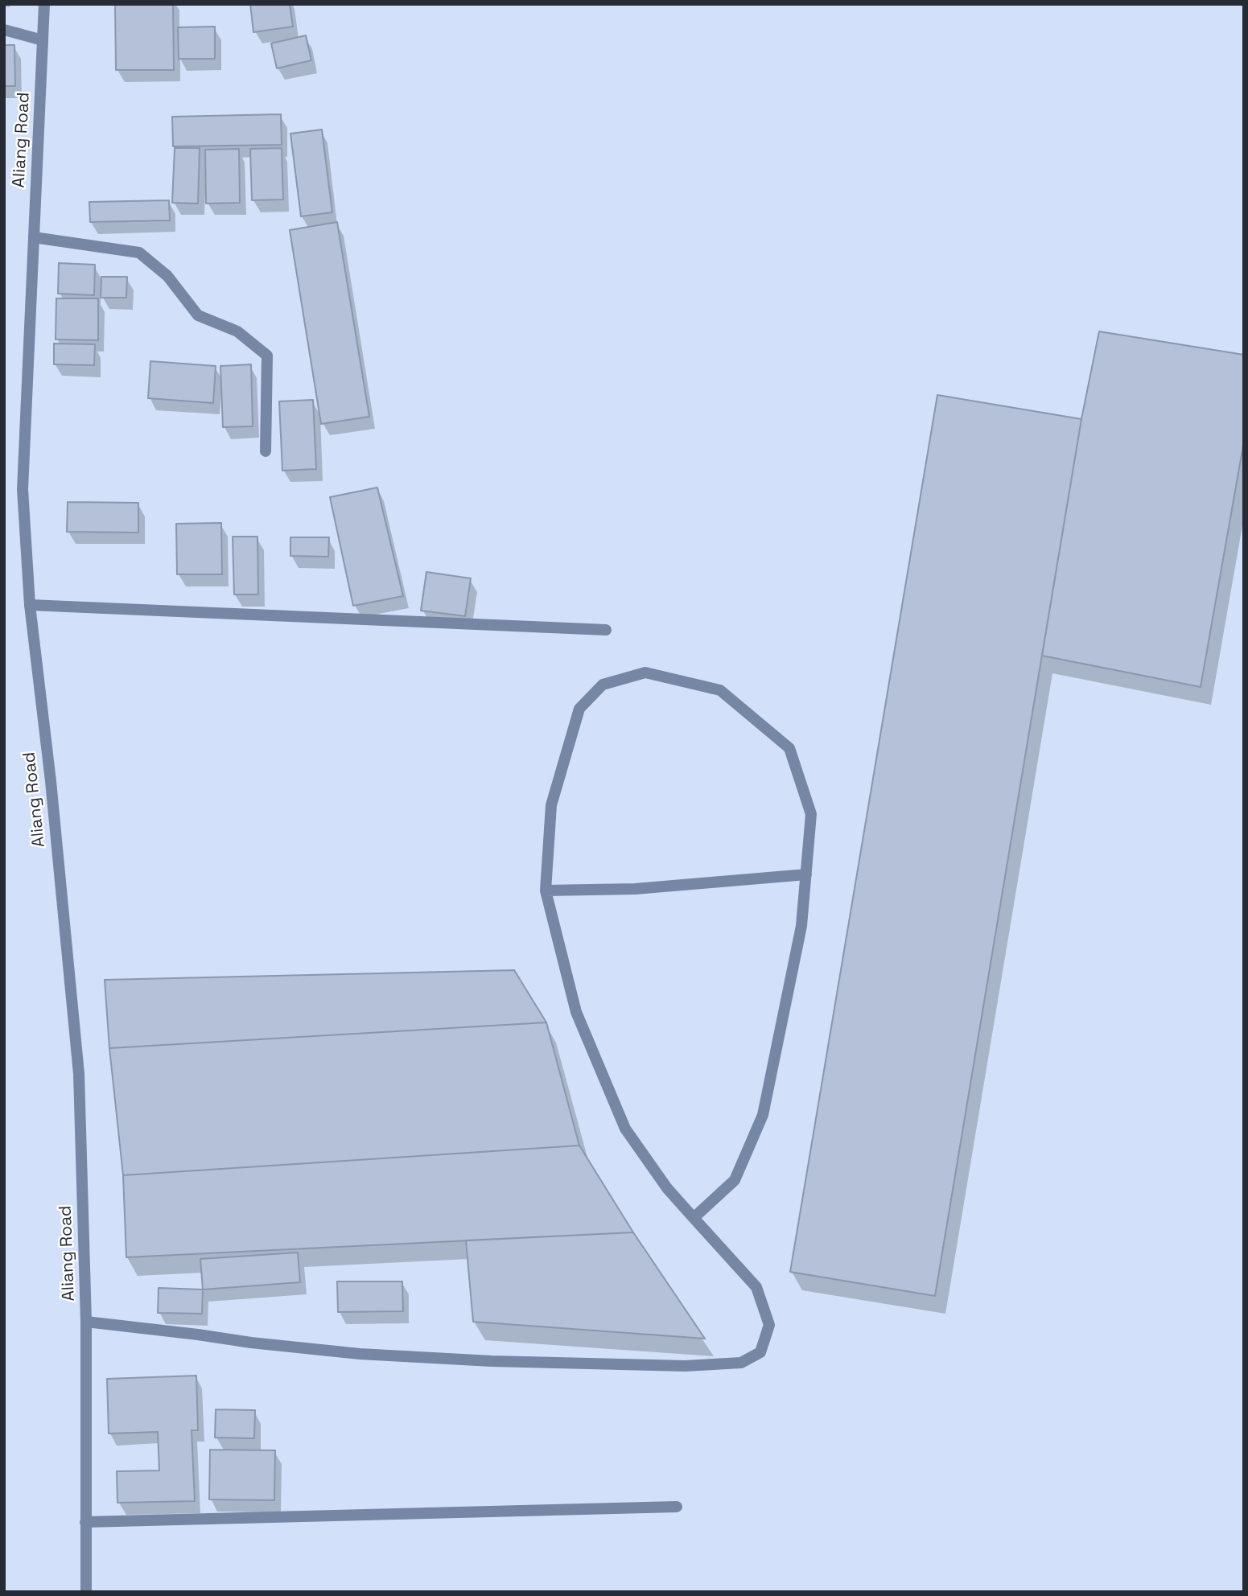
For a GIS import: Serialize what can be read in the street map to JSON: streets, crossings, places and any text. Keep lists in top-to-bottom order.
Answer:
{
  "streets": {
    "street": ["Aliang Road"]
  }
}
